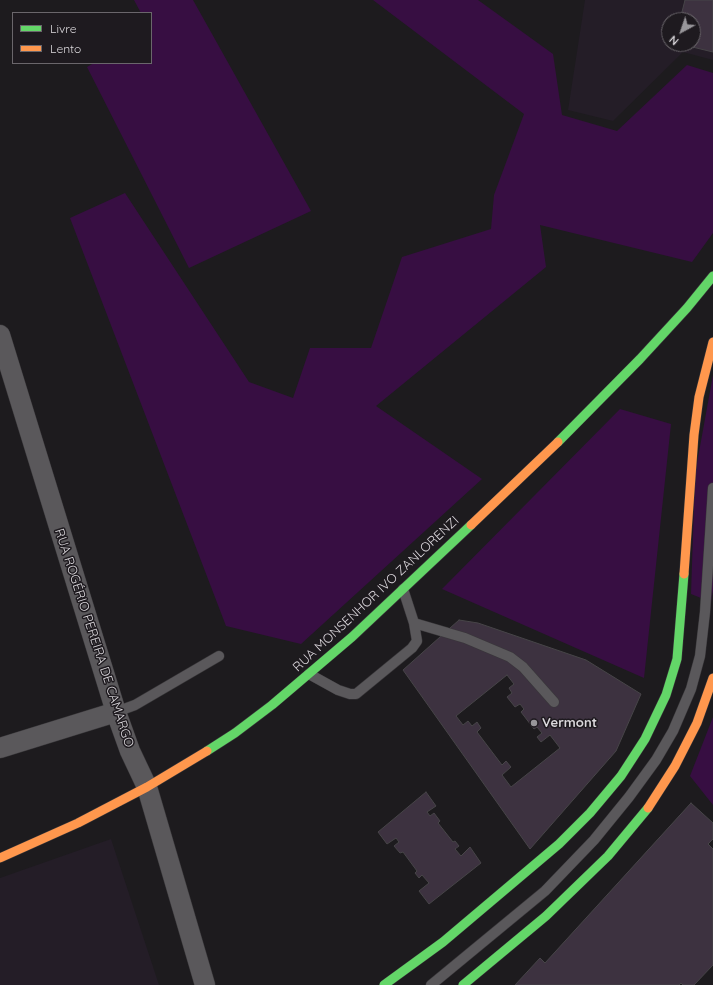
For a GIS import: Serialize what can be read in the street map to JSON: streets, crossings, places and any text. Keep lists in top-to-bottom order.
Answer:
{
  "streets": {
    "street": ["RUA MONSENHOR IVO ZANLORENZI", "RUA ROGÉRIO PEREIRA DE CAMARGO"]
  },
  "crossings": [
    ["RUA MONSENHOR IVO ZANLORENZI", "RUA ROGÉRIO PEREIRA DE CAMARGO"]
  ],
  "places": ["Vermont"],
  "legend": ["Livre", "Lento"],
  "north": "bottom left"
}
